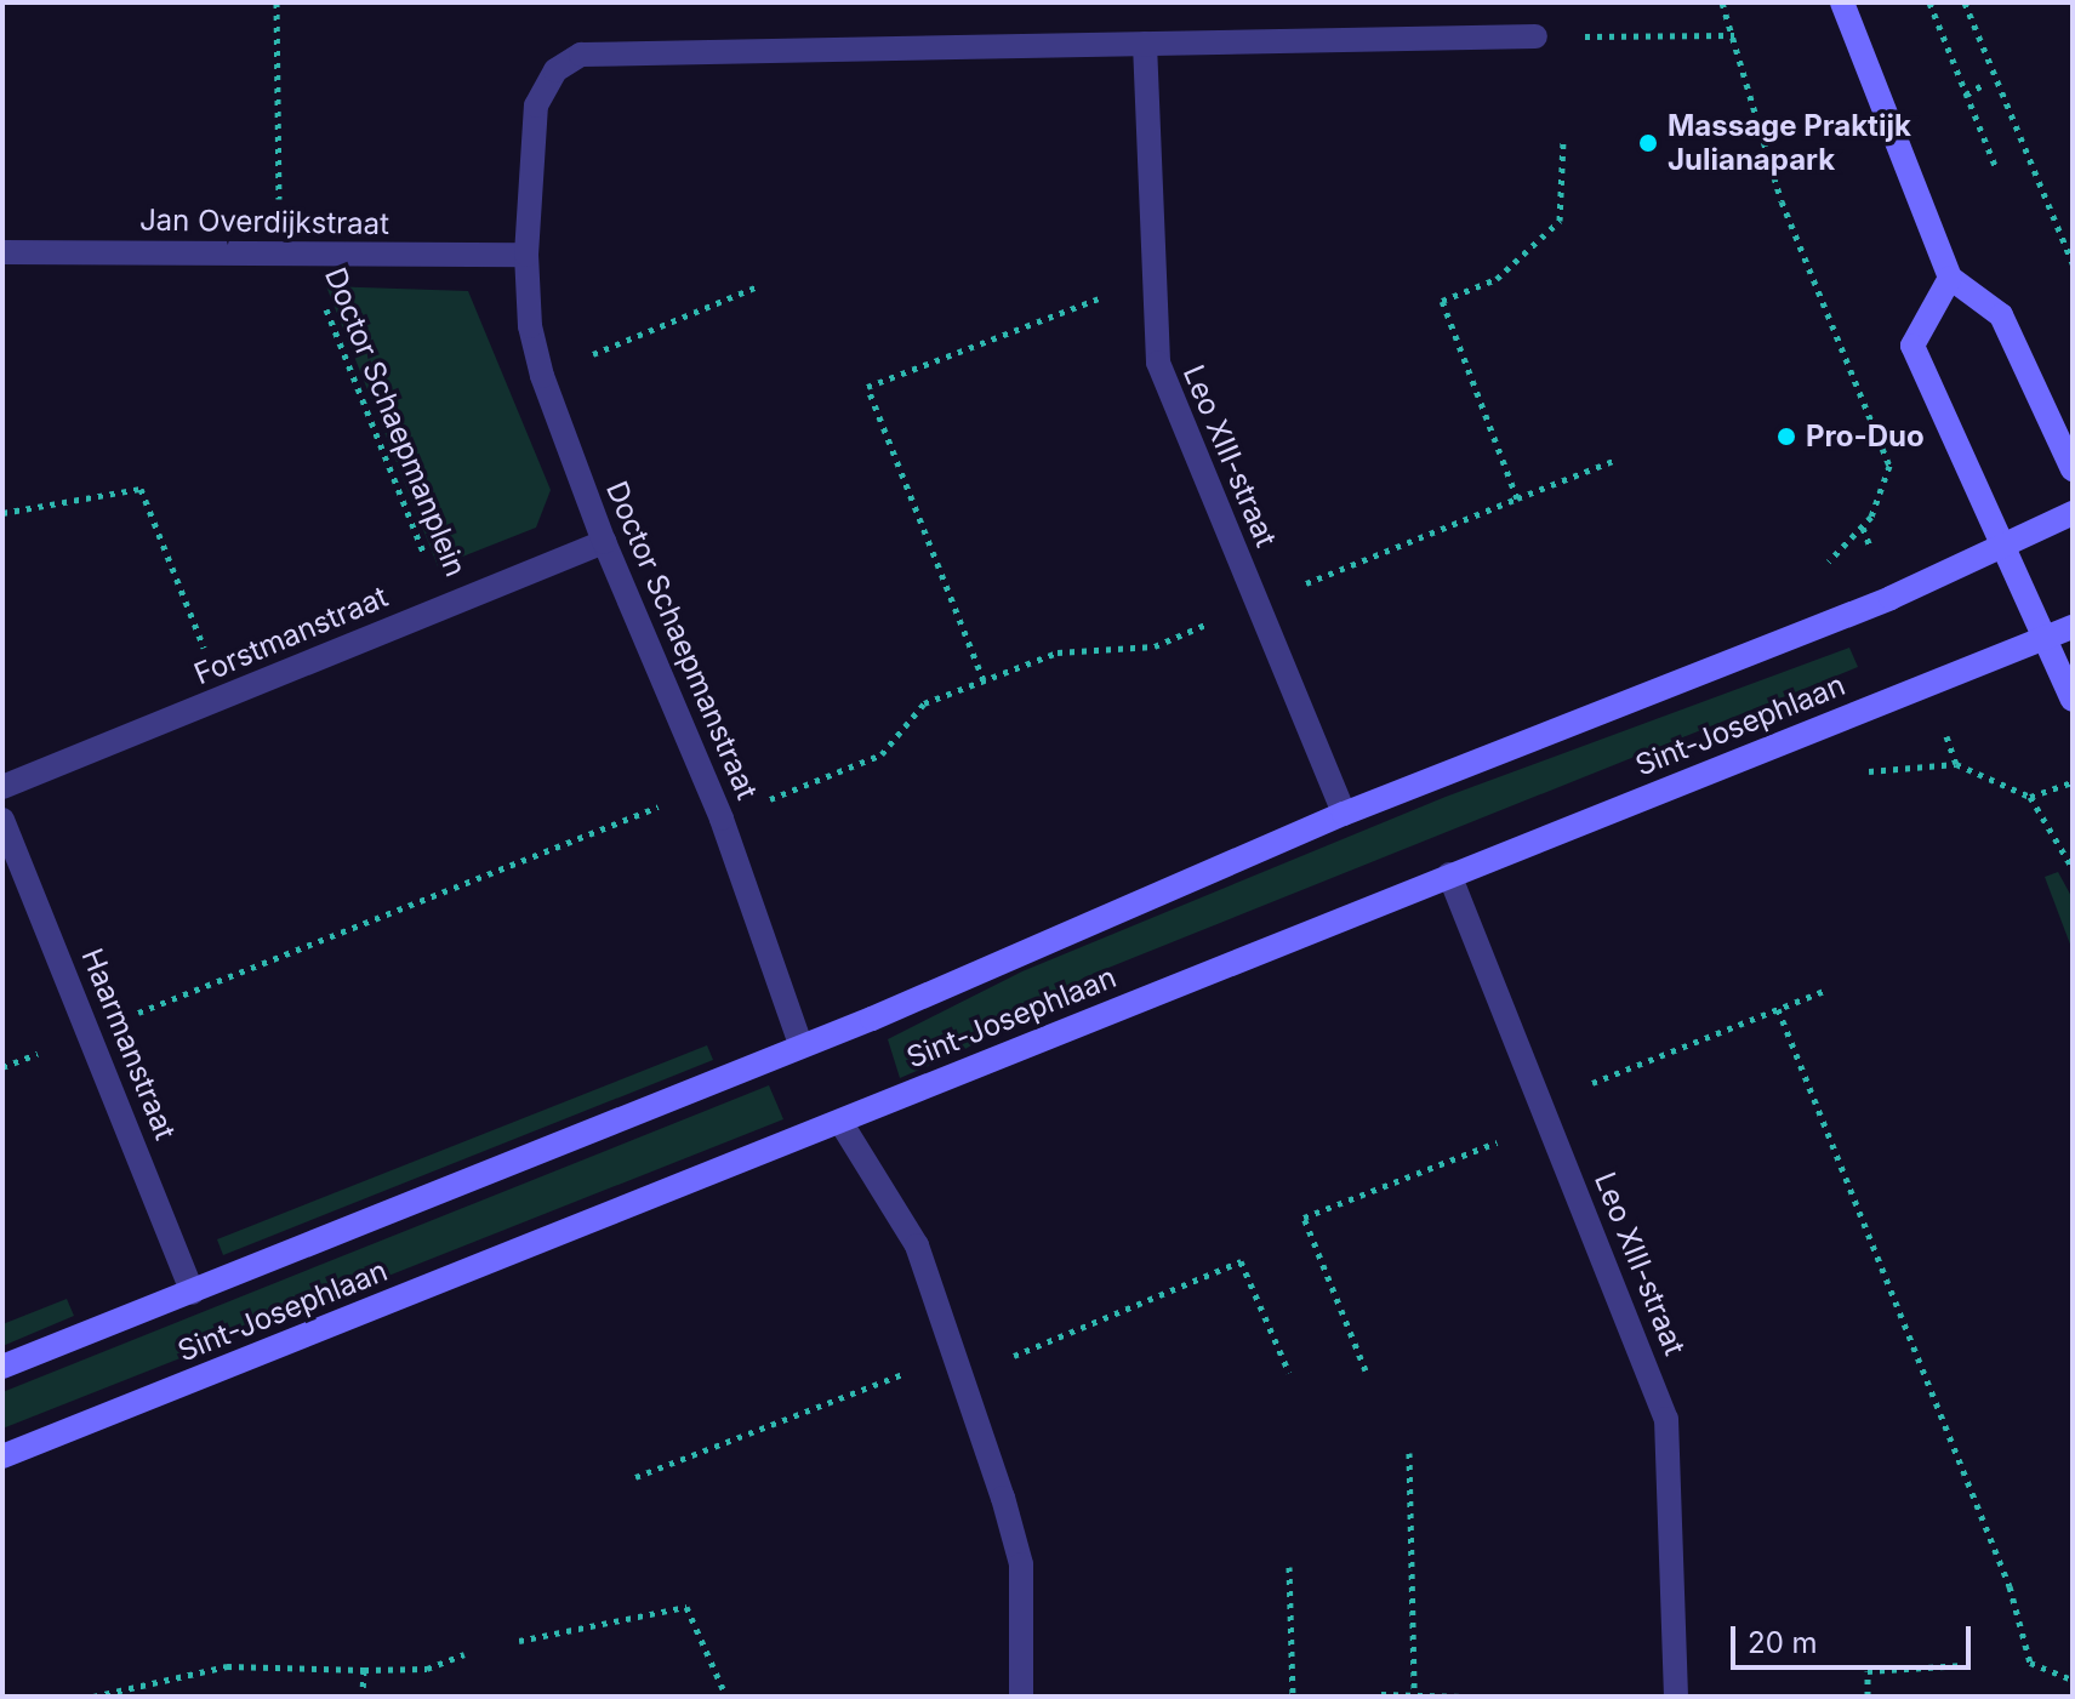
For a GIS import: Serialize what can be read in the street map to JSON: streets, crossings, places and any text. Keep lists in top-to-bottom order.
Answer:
{
  "streets": {
    "main road": ["Sint-Josephlaan"],
    "street": [
      "Jan Overdijkstraat",
      "Leo XIII-straat",
      "Forstmanstraat",
      "Doctor Schaepmanstraat",
      "Haarmanstraat"
    ],
    "path": ["Doctor Schaepmanplein"]
  },
  "crossings": [
    ["Jan Overdijkstraat", "Doctor Schaepmanplein"],
    ["Jan Overdijkstraat", "Doctor Schaepmanstraat"],
    ["Doctor Schaepmanplein", "Forstmanstraat"],
    ["Leo XIII-straat", "Doctor Schaepmanstraat"],
    ["Leo XIII-straat", "Sint-Josephlaan"],
    ["Forstmanstraat", "Doctor Schaepmanstraat"],
    ["Doctor Schaepmanstraat", "Sint-Josephlaan"],
    ["Sint-Josephlaan", "Haarmanstraat"]
  ],
  "places": ["Massage Praktijk Julianapark", "Pro-Duo"],
  "scale_bar": "20 m"
}
